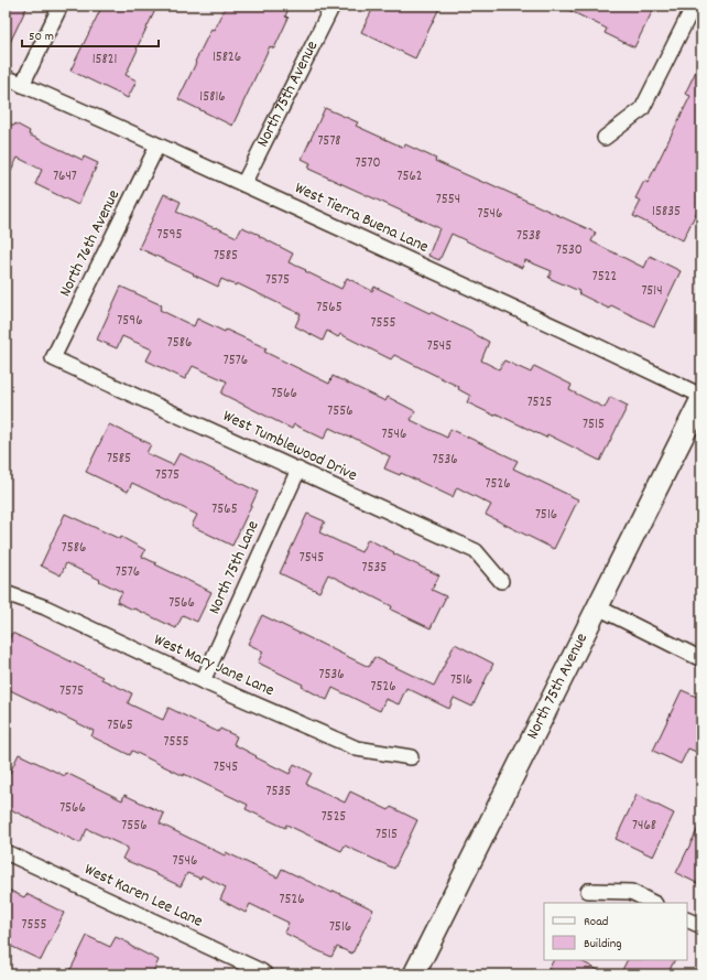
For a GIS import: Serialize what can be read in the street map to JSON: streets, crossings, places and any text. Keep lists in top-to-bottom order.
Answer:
{
  "streets": {
    "main road": ["North 75th Avenue"],
    "street": [
      "West Tierra Buena Lane",
      "North 76th Avenue",
      "West Tumblewood Drive",
      "North 75th Lane",
      "West Mary Jane Lane",
      "West Karen Lee Lane"
    ]
  },
  "crossings": [
    ["North 75th Avenue", "West Tierra Buena Lane"],
    ["West Tierra Buena Lane", "North 76th Avenue"],
    ["North 76th Avenue", "West Tumblewood Drive"],
    ["West Tumblewood Drive", "North 75th Lane"],
    ["North 75th Lane", "West Mary Jane Lane"]
  ],
  "house_numbers": [
    "15826",
    "15821",
    "15816",
    "7578",
    "7570",
    "7647",
    "7562",
    "7554",
    "15835",
    "7546",
    "7595",
    "7538",
    "7530",
    "7585",
    "7522",
    "7575",
    "7514",
    "7565",
    "7596",
    "7555",
    "7586",
    "7545",
    "7576",
    "7566",
    "7525",
    "7556",
    "7515",
    "7546",
    "7585",
    "7536",
    "7575",
    "7526",
    "7565",
    "7516",
    "7586",
    "7545",
    "7535",
    "7576",
    "7566",
    "7536",
    "7516",
    "7526",
    "7575",
    "7565",
    "7555",
    "7545",
    "7535",
    "7566",
    "7525",
    "7556",
    "7468",
    "7515",
    "7546",
    "7526",
    "7555",
    "7516"
  ],
  "legend": ["Road", "Building"],
  "scale_bar": "50 m"
}
